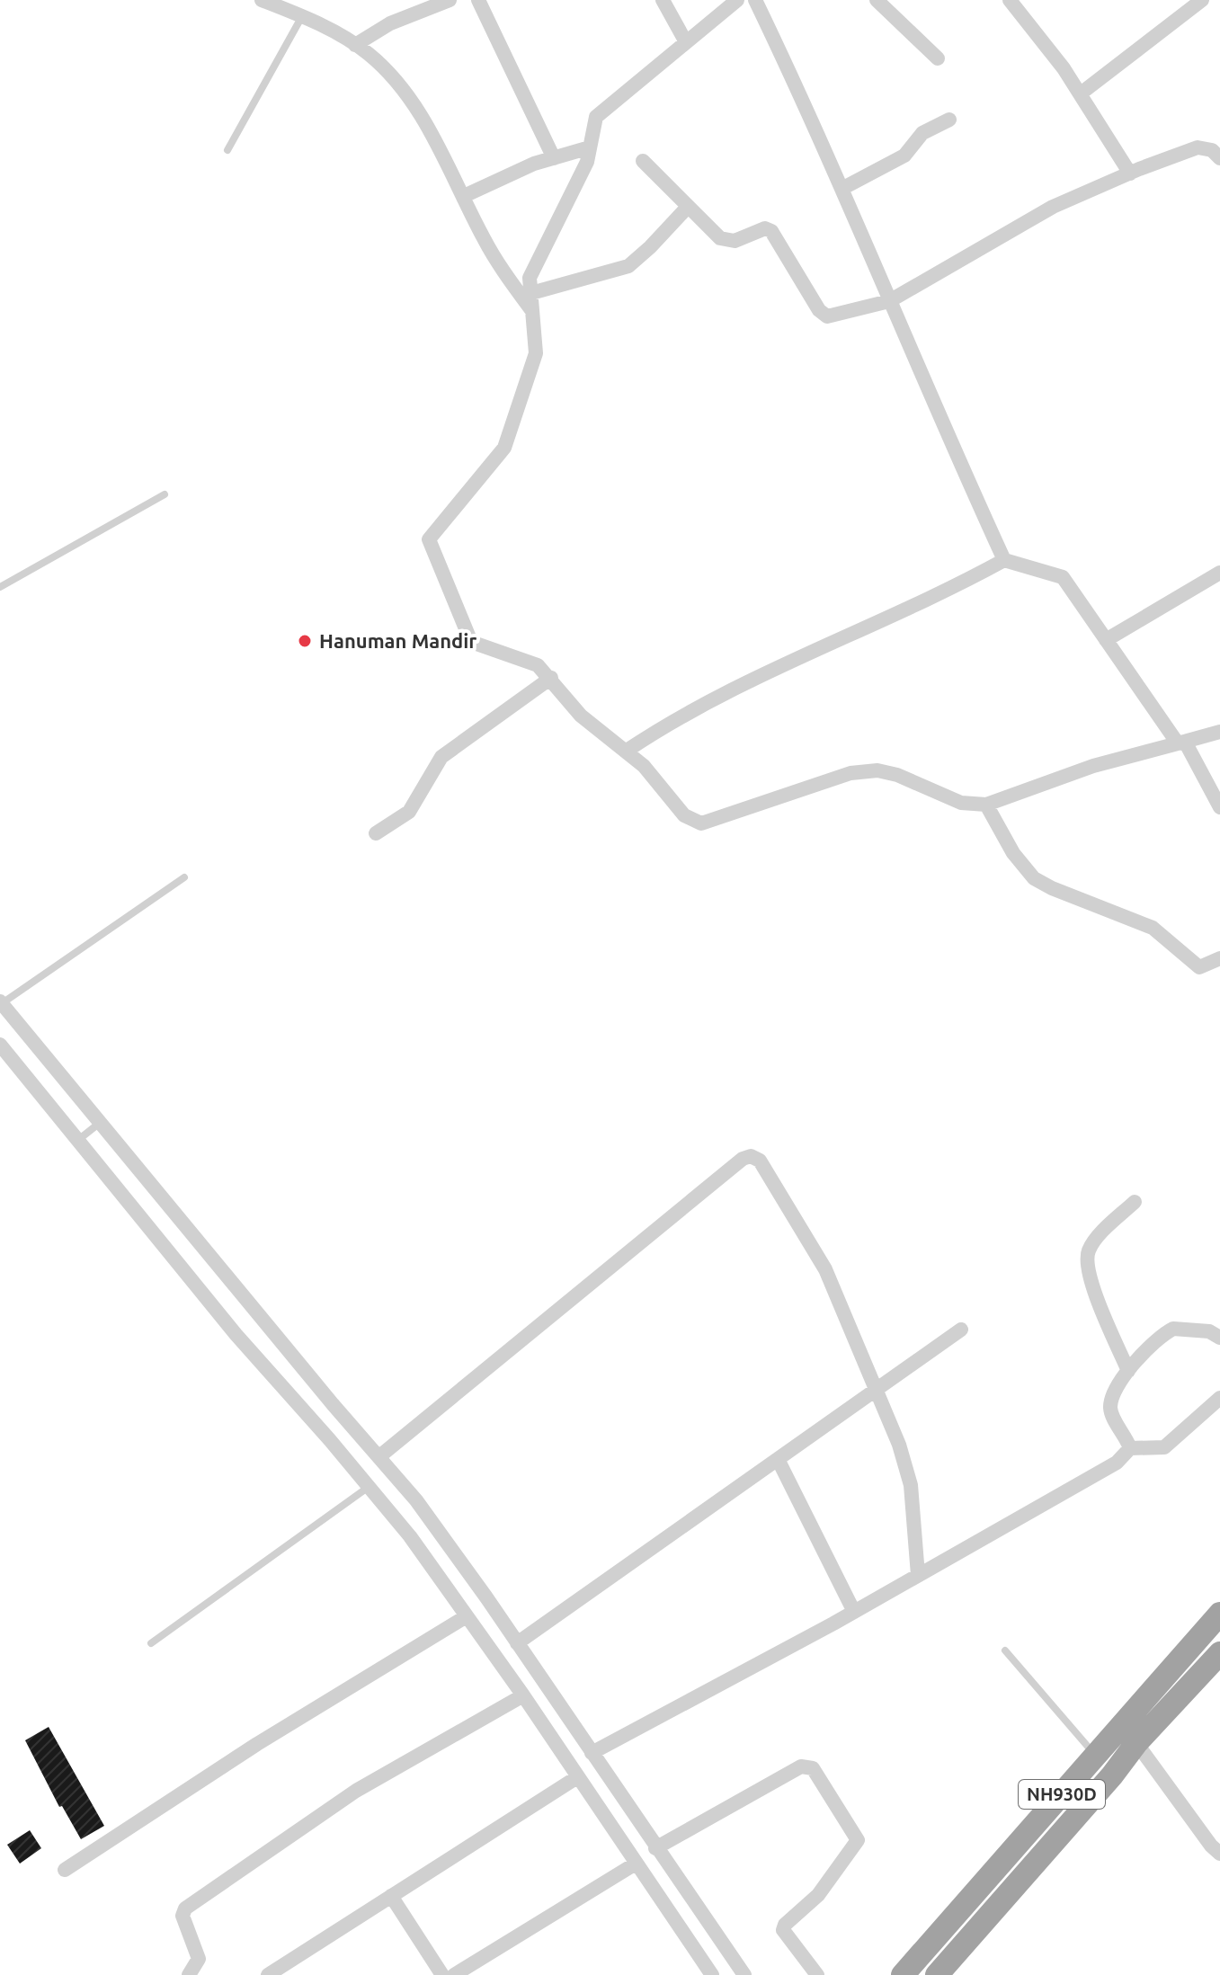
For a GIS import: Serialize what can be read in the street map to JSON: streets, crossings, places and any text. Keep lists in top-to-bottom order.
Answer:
{
  "streets": {
    "highway": ["NH930D"]
  },
  "places": ["Hanuman Mandir"]
}
